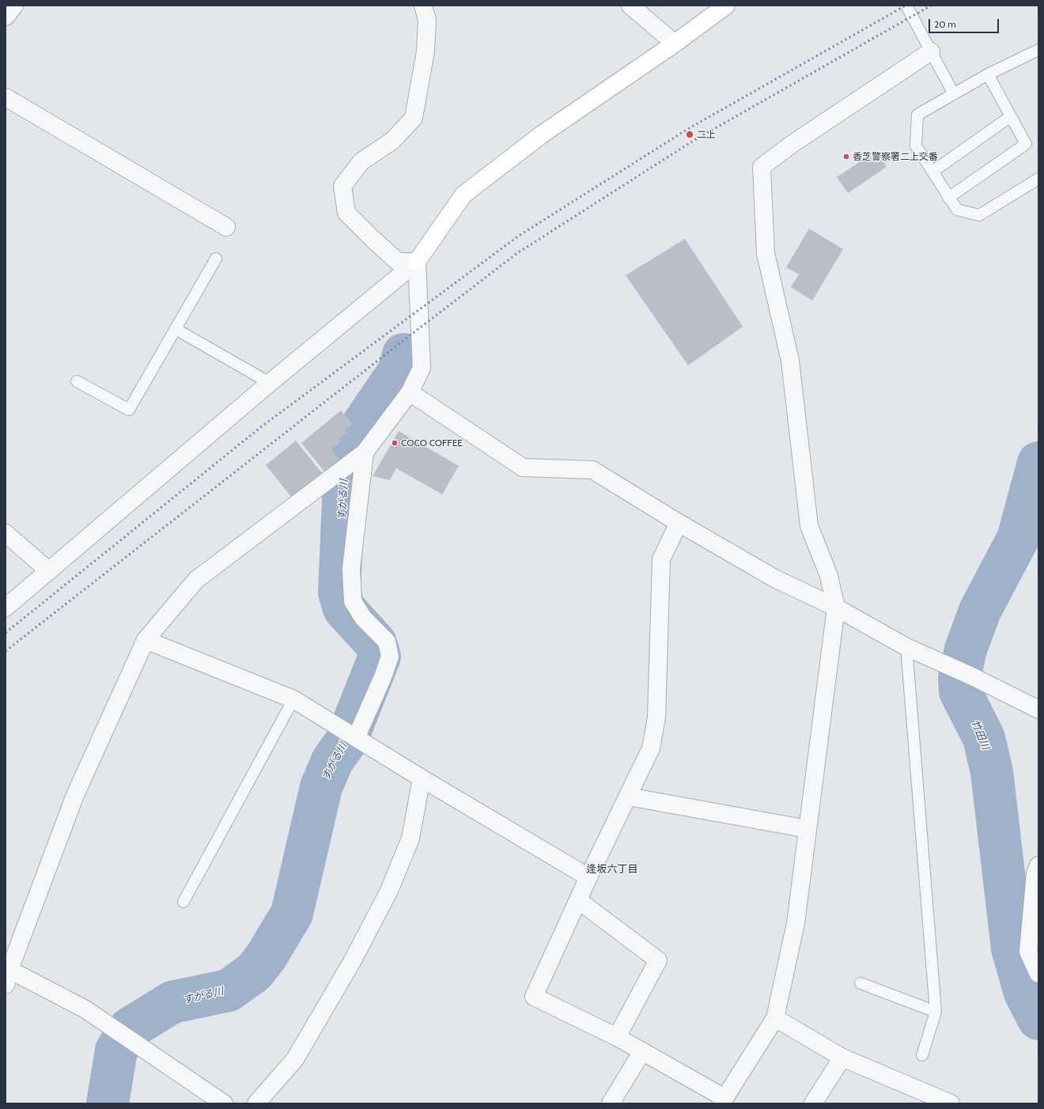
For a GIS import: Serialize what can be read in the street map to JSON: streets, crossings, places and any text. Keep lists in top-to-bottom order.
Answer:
{
  "districts": ["逢坂六丁目"],
  "water": ["すがる川", "竹田川"],
  "places": ["二上", "香芝警察署二上交番", "COCO COFFEE"],
  "scale_bar": "20 m"
}
